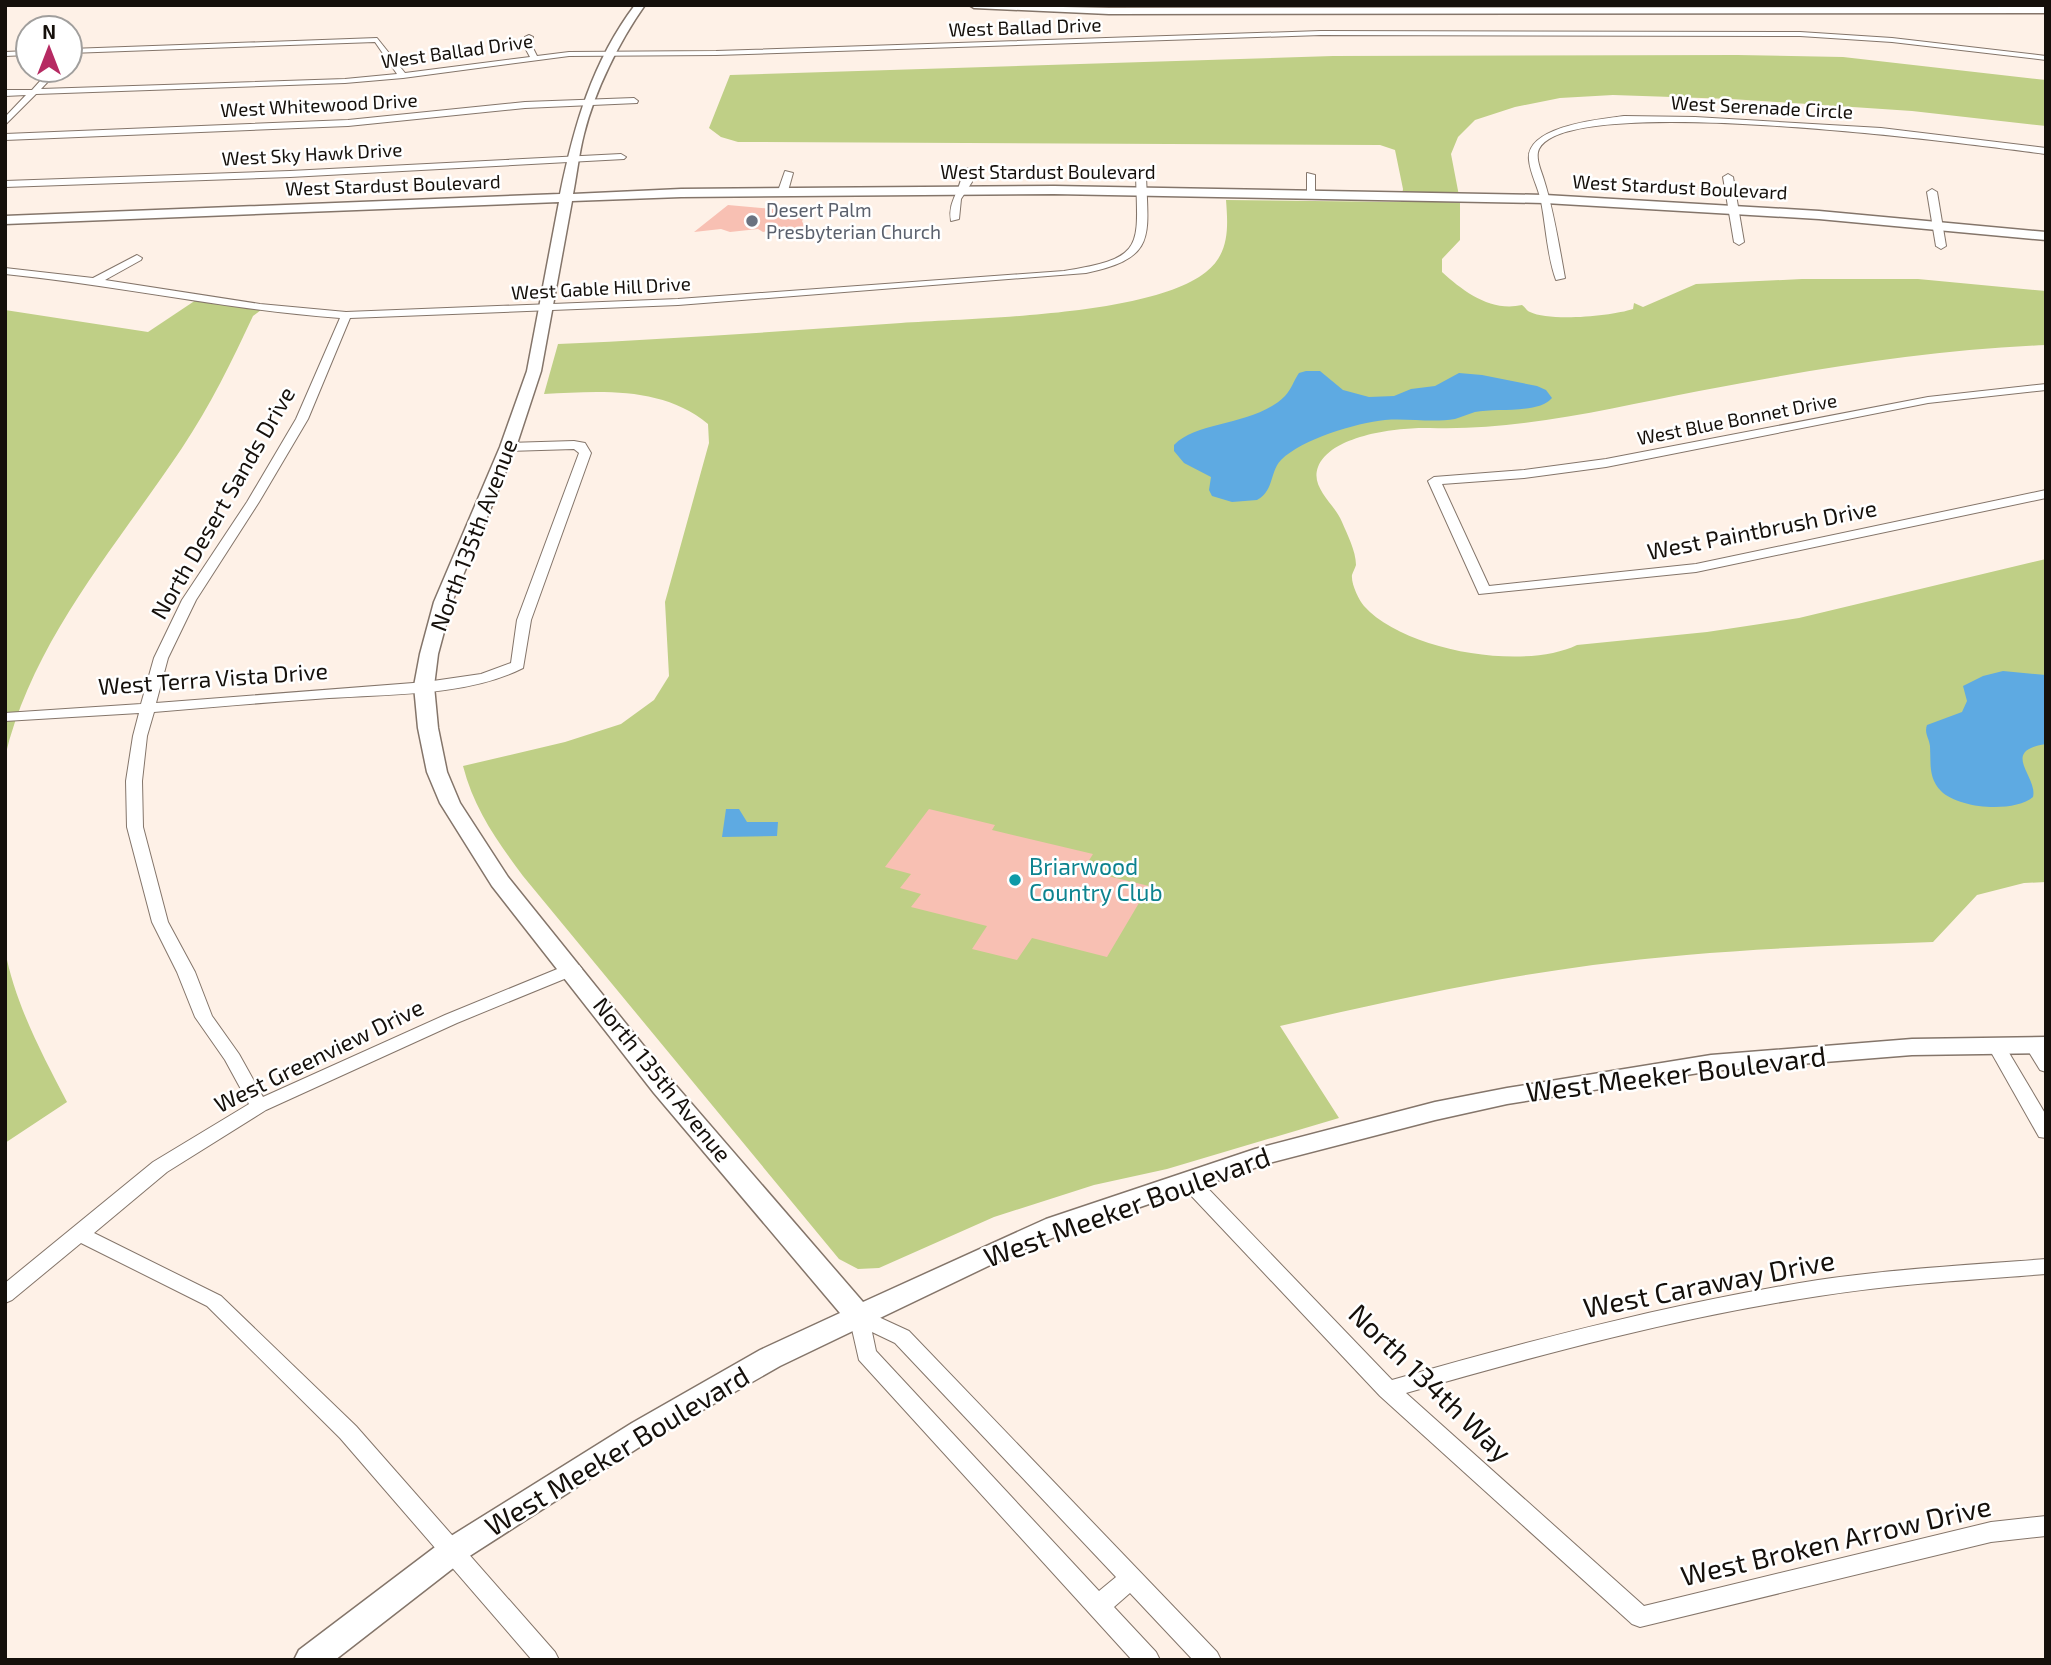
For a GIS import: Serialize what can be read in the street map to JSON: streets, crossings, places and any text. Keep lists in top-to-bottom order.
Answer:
{
  "streets": {
    "street": [
      "West Ballad Drive",
      "West Whitewood Drive",
      "West Serenade Circle",
      "West Sky Hawk Drive",
      "West Stardust Boulevard",
      "West Gable Hill Drive",
      "West Blue Bonnet Drive",
      "North Desert Sands Drive",
      "West Paintbrush Drive",
      "North 135th Avenue",
      "West Terra Vista Drive",
      "West Greenview Drive",
      "West Meeker Boulevard",
      "West Caraway Drive",
      "North 134th Way",
      "West Broken Arrow Drive"
    ]
  },
  "crossings": [
    ["West Ballad Drive", "North 135th Avenue"],
    ["West Whitewood Drive", "North 135th Avenue"],
    ["West Serenade Circle", "West Stardust Boulevard"],
    ["West Sky Hawk Drive", "North 135th Avenue"],
    ["West Stardust Boulevard", "West Gable Hill Drive"],
    ["West Stardust Boulevard", "North 135th Avenue"],
    ["West Gable Hill Drive", "North Desert Sands Drive"],
    ["West Gable Hill Drive", "North 135th Avenue"],
    ["West Blue Bonnet Drive", "West Paintbrush Drive"],
    ["North Desert Sands Drive", "West Terra Vista Drive"],
    ["North Desert Sands Drive", "West Greenview Drive"],
    ["North 135th Avenue", "West Terra Vista Drive"],
    ["North 135th Avenue", "West Greenview Drive"],
    ["North 135th Avenue", "West Meeker Boulevard"],
    ["West Meeker Boulevard", "North 134th Way"],
    ["West Caraway Drive", "North 134th Way"],
    ["North 134th Way", "West Broken Arrow Drive"]
  ],
  "places": ["Desert Palm Presbyterian Church", "Briarwood Country Club"],
  "north": "top"
}
